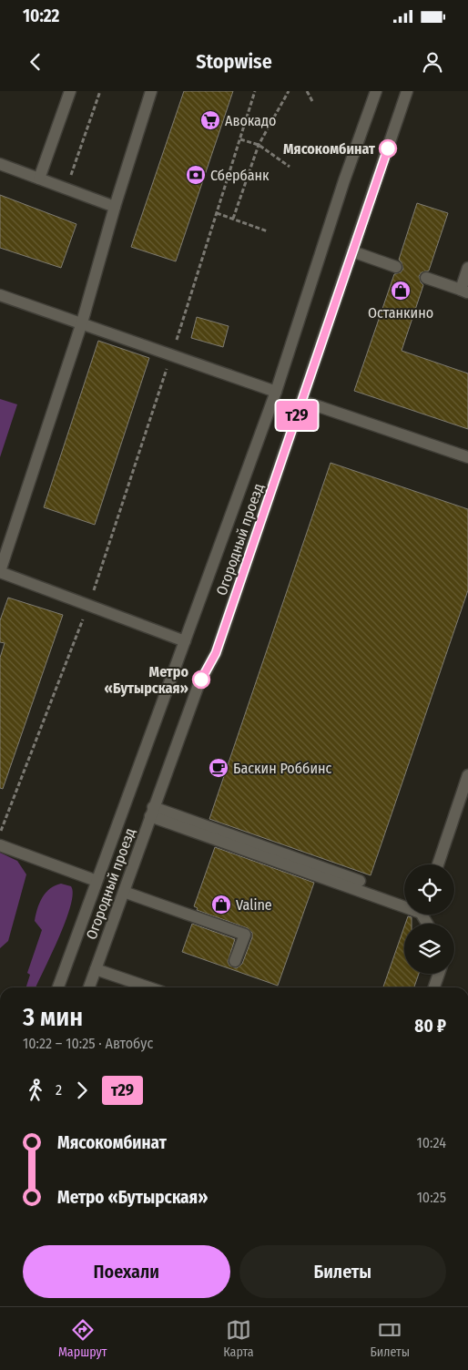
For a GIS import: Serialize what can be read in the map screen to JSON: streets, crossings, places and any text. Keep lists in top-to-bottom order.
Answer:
{
  "streets": {
    "main road": ["Огородный проезд"]
  },
  "places": {
    "supermarket": ["Авокадо"],
    "other": ["Мясокомбинат", "Метро «Бутырская»"],
    "bank": ["Сбербанк"],
    "shop": ["Останкино", "Valine"],
    "cafe": ["Баскин Роббинс"]
  },
  "lines": ["bus line т29"],
  "page": {
    "status": "10:22",
    "header": "Stopwise",
    "on_map": "т29",
    "heading": ["3 мин", "10:22 – 10:25 · Автобус", "80 ₽"],
    "legs": ["2", "т29"],
    "list": [
      {
        "name": "Мясокомбинат",
        "value": "10:24"
      },
      {
        "name": "Метро «Бутырская»",
        "value": "10:25"
      }
    ],
    "buttons": ["Поехали", "Билеты"],
    "tabs": ["Маршрут", "Карта", "Билеты"]
  }
}
